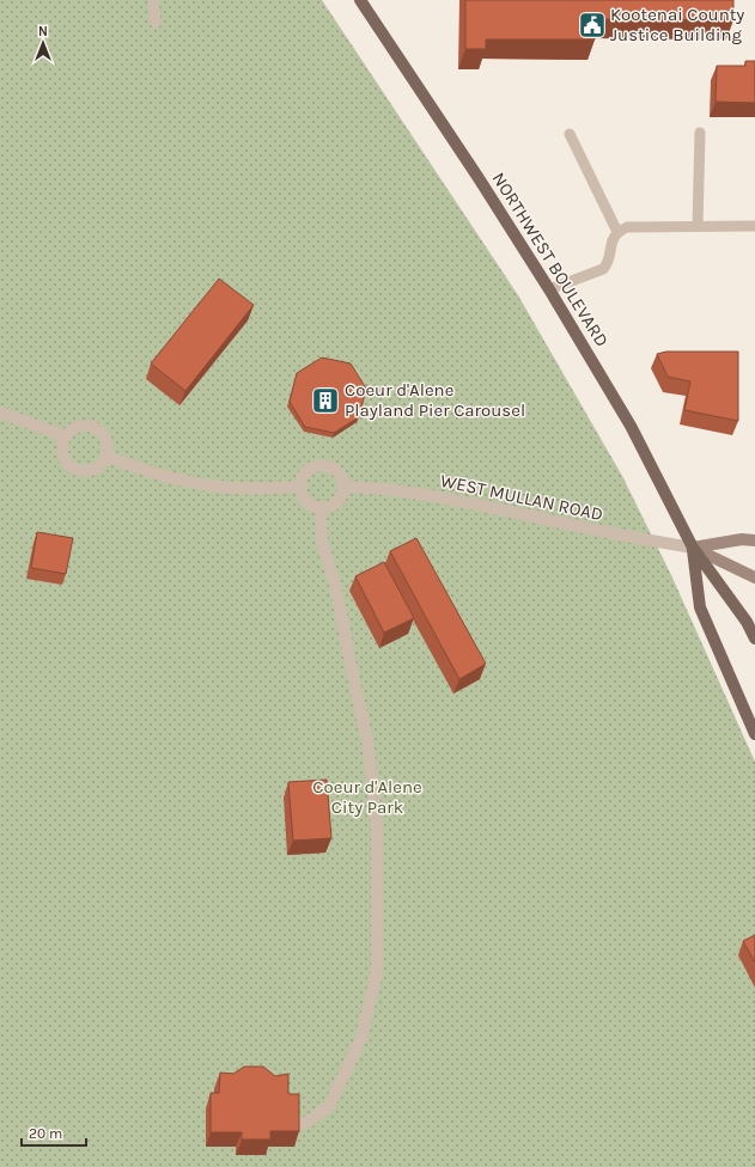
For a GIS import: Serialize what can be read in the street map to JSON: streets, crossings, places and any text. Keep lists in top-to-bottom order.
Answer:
{
  "streets": {
    "main road": ["NORTHWEST BOULEVARD"],
    "street": ["WEST MULLAN ROAD"]
  },
  "crossings": [
    ["NORTHWEST BOULEVARD", "WEST MULLAN ROAD"]
  ],
  "parks": ["Coeur d'Alene City Park"],
  "places": {
    "public building": ["Kootenai County Justice Building"],
    "building": ["Coeur d'Alene Playland Pier Carousel"]
  },
  "scale_bar": "20 m",
  "north": "top"
}
